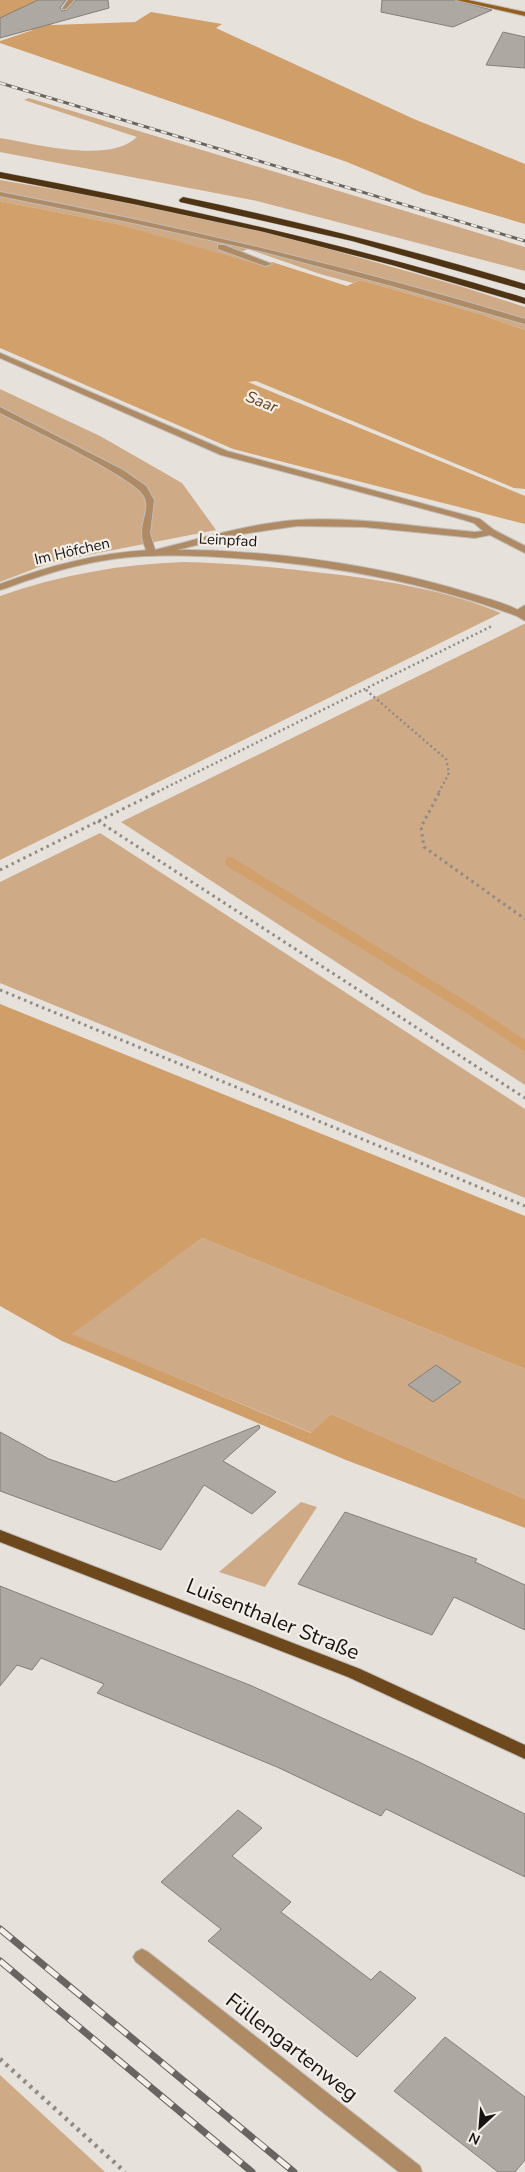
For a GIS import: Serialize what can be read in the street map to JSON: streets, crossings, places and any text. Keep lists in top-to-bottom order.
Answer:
{
  "streets": {
    "main road": ["Luisenthaler Straße"],
    "street": ["Leinpfad", "Im Höfchen", "Füllengartenweg"]
  },
  "crossings": [
    ["Leinpfad", "Im Höfchen"]
  ],
  "water": ["Saar"],
  "north": "bottom left"
}
